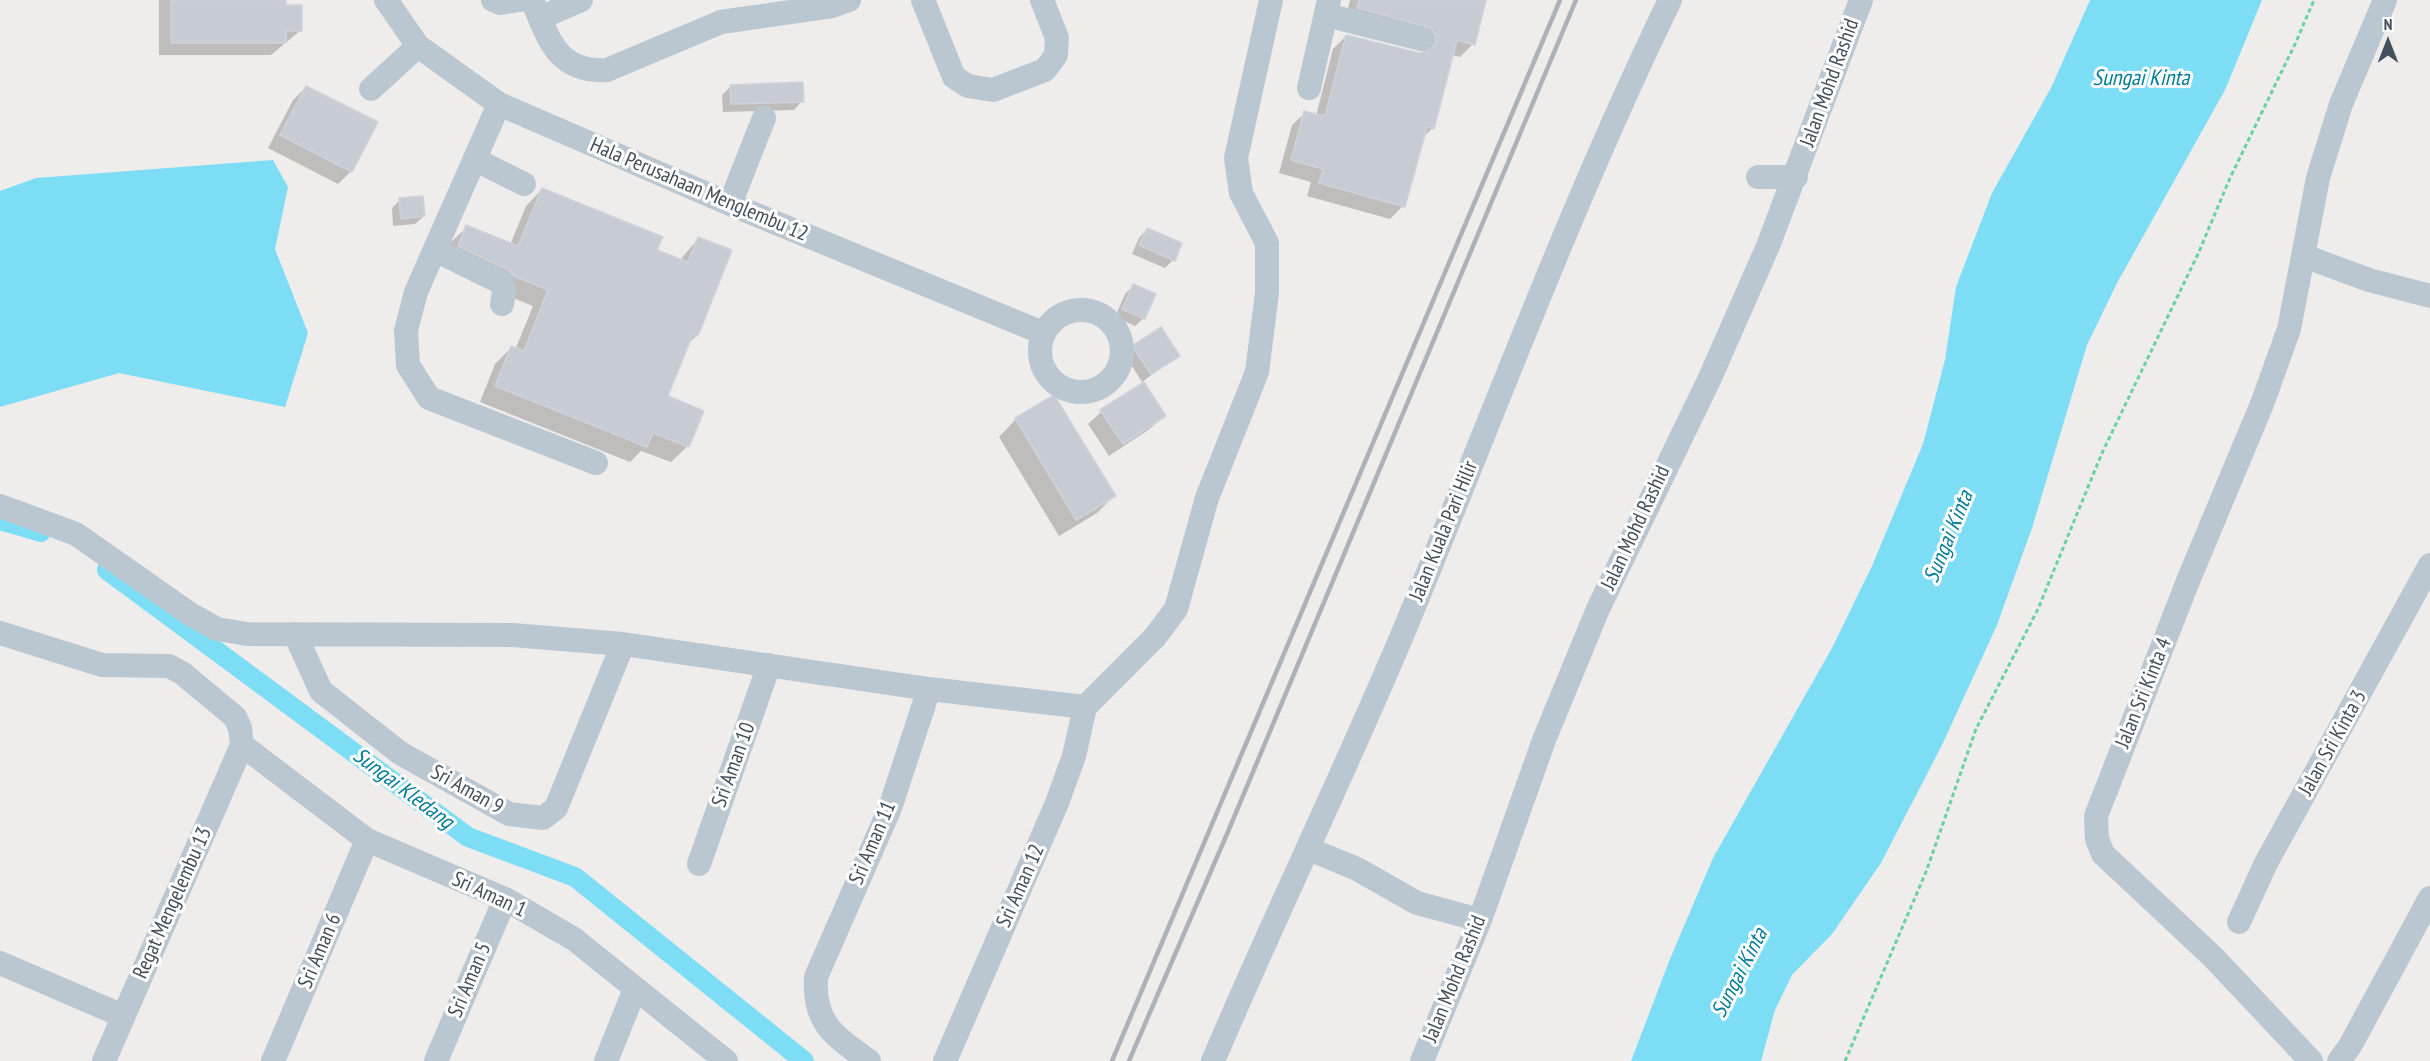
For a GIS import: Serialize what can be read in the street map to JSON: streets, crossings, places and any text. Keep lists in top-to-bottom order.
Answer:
{
  "streets": {
    "street": [
      "Jalan Mohd Rashid",
      "Hala Perusahaan Menglembu 12",
      "Jalan Kuala Pari Hilir",
      "Jalan Sri Kinta 4",
      "Jalan Sri Kinta 3",
      "Sri Aman 10",
      "Sri Aman 9",
      "Sri Aman 11",
      "Sri Aman 12",
      "Sri Aman 1",
      "Regat Mengelembu 13",
      "Sri Aman 6",
      "Sri Aman 5"
    ]
  },
  "crossings": [
    ["Sri Aman 1", "Regat Mengelembu 13"],
    ["Sri Aman 1", "Sri Aman 6"],
    ["Sri Aman 1", "Sri Aman 5"]
  ],
  "water": ["Sungai Kinta", "Sungai Kledang"],
  "north": "top"
}
